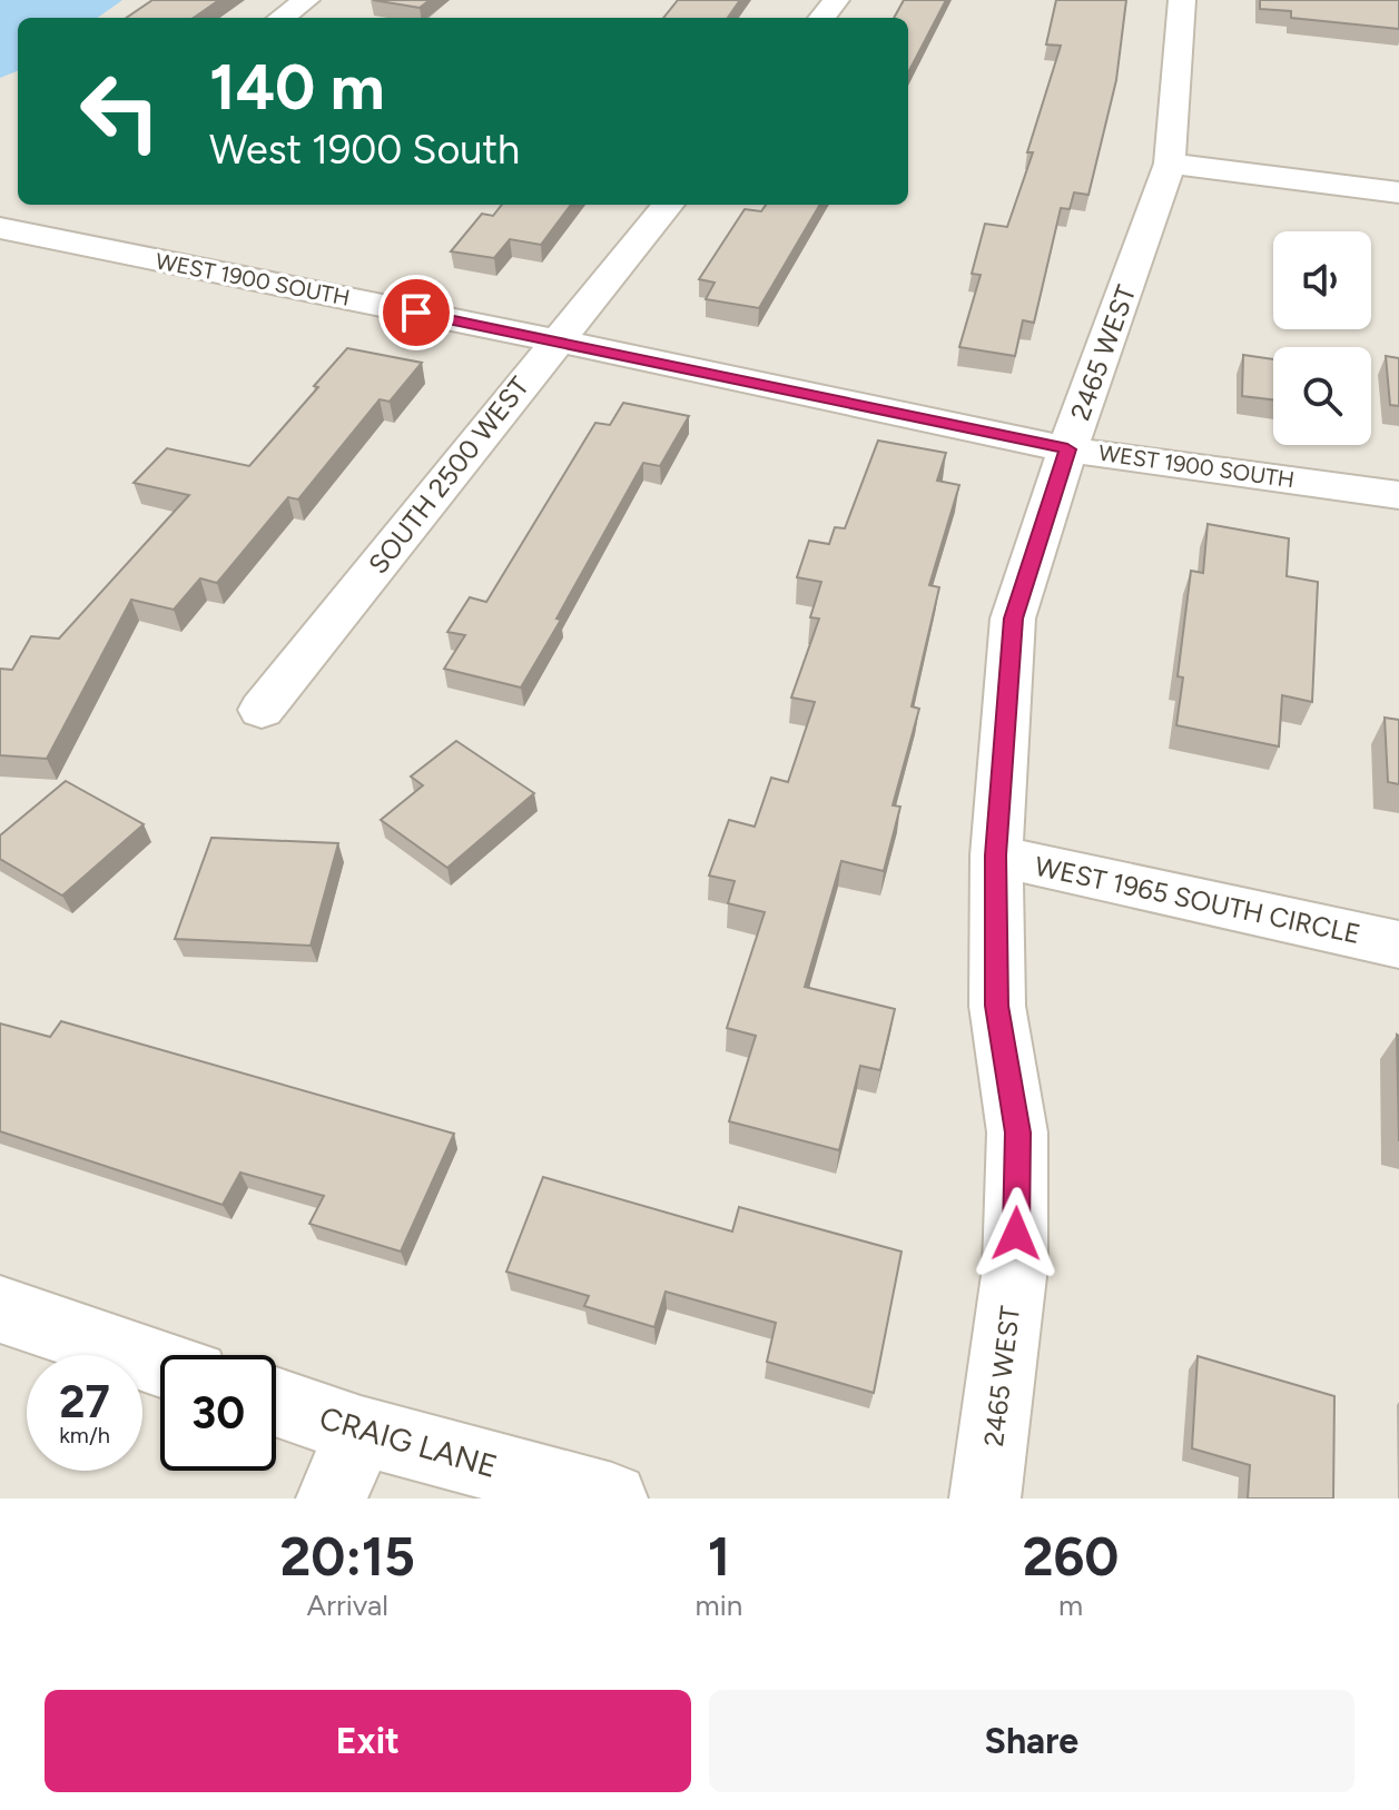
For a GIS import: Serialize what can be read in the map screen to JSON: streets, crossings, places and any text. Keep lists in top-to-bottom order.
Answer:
{
  "streets": {
    "street": [
      "WEST 1900 SOUTH",
      "2465 WEST",
      "SOUTH 2500 WEST",
      "WEST 1965 SOUTH CIRCLE",
      "CRAIG LANE"
    ]
  },
  "crossings": [
    ["WEST 1900 SOUTH", "2465 WEST"],
    ["WEST 1900 SOUTH", "SOUTH 2500 WEST"],
    ["2465 WEST", "WEST 1965 SOUTH CIRCLE"]
  ],
  "page": {
    "turn": ["140 m", "West 1900 South"],
    "speed": "27 km/h",
    "limit": "30",
    "eta": [
      "20:15",
      "Arrival",
      "1",
      "min",
      "260",
      "m"
    ],
    "buttons": ["Exit", "Share"]
  }
}
